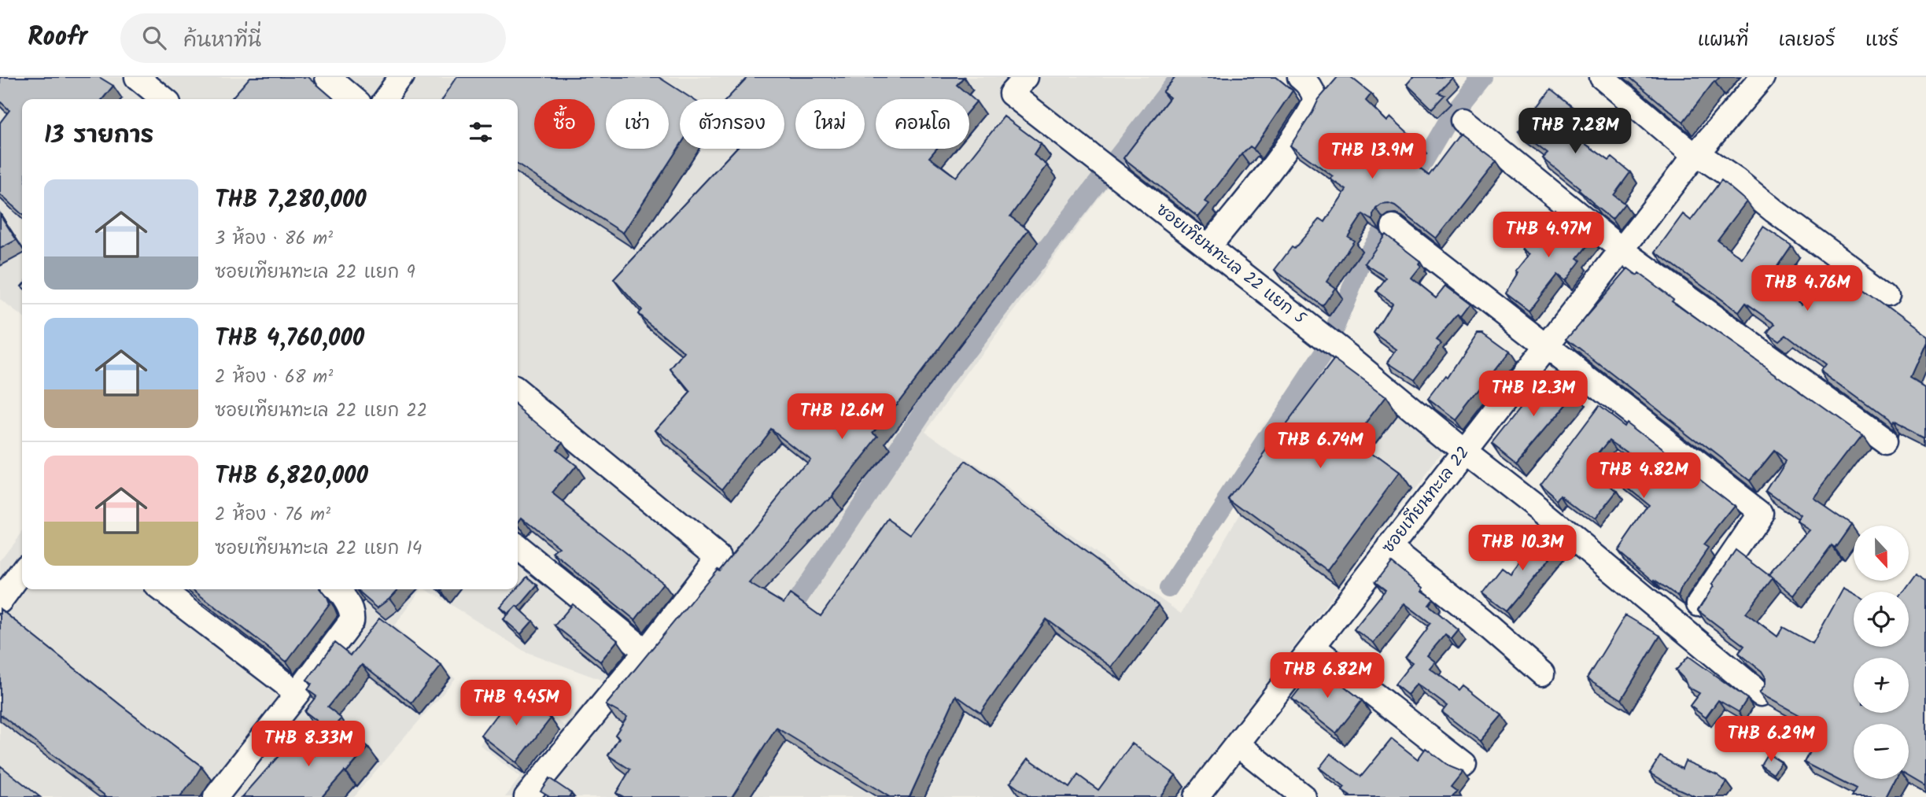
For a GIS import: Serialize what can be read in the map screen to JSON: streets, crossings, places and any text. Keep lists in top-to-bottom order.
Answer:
{
  "streets": {
    "street": ["ซอยเทียนทะเล 22 แยก 5", "ซอยเทียนทะเล 22"]
  },
  "crossings": [
    ["ซอยเทียนทะเล 22 แยก 5", "ซอยเทียนทะเล 22"]
  ],
  "north": "bottom",
  "page": {
    "header": "Roofr",
    "search": "ค้นหาที่นี่",
    "nav": ["แผนที่", "เลเยอร์", "แชร์"],
    "chip": [
      "ซื้อ",
      "เช่า",
      "ตัวกรอง",
      "ใหม่",
      "คอนโด"
    ],
    "heading": "13 รายการ",
    "price": [
      "THB 7.28M",
      "THB 13.9M",
      "THB 4.97M",
      "THB 4.76M",
      "THB 12.3M",
      "THB 12.6M",
      "THB 6.74M",
      "THB 4.82M",
      "THB 10.3M",
      "THB 6.82M",
      "THB 9.45M",
      "THB 6.29M",
      "THB 8.33M"
    ],
    "list": [
      {
        "name": "THB 7,280,000",
        "note": "3 ห้อง · 86 m² · ซอยเทียนทะเล 22 แยก 9"
      },
      {
        "name": "THB 4,760,000",
        "note": "2 ห้อง · 68 m² · ซอยเทียนทะเล 22 แยก 22"
      },
      {
        "name": "THB 6,820,000",
        "note": "2 ห้อง · 76 m² · ซอยเทียนทะเล 22 แยก 14"
      }
    ],
    "map_buttons": ["+", "−"]
  }
}
